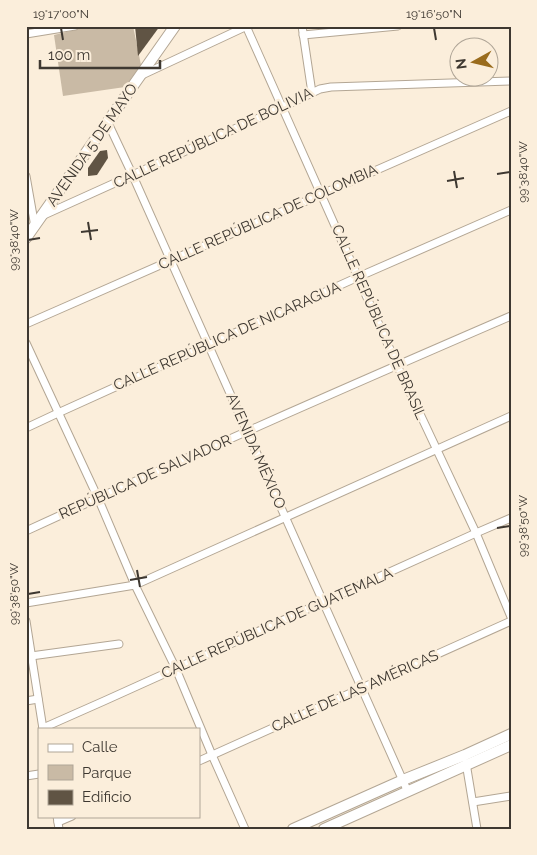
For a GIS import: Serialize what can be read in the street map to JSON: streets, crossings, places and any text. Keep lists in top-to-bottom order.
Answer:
{
  "streets": {
    "main road": ["AVENIDA 5 DE MAYO"],
    "street": [
      "CALLE REPÚBLICA DE BOLIVIA",
      "CALLE REPÚBLICA DE COLOMBIA",
      "CALLE REPÚBLICA DE BRASIL",
      "CALLE REPÚBLICA DE NICARAGUA",
      "AVENIDA MÉXICO",
      "REPÚBLICA DE SALVADOR",
      "CALLE REPÚBLICA DE GUATEMALA",
      "CALLE DE LAS AMÉRICAS"
    ]
  },
  "crossings": [
    ["CALLE REPÚBLICA DE BOLIVIA", "AVENIDA 5 DE MAYO"],
    ["CALLE REPÚBLICA DE BOLIVIA", "CALLE REPÚBLICA DE BRASIL"],
    ["CALLE REPÚBLICA DE BOLIVIA", "AVENIDA MÉXICO"],
    ["AVENIDA 5 DE MAYO", "AVENIDA MÉXICO"],
    ["CALLE REPÚBLICA DE COLOMBIA", "CALLE REPÚBLICA DE BRASIL"],
    ["CALLE REPÚBLICA DE COLOMBIA", "AVENIDA MÉXICO"],
    ["CALLE REPÚBLICA DE BRASIL", "CALLE REPÚBLICA DE NICARAGUA"],
    ["CALLE REPÚBLICA DE BRASIL", "REPÚBLICA DE SALVADOR"],
    ["CALLE REPÚBLICA DE BRASIL", "CALLE REPÚBLICA DE GUATEMALA"],
    ["CALLE REPÚBLICA DE BRASIL", "CALLE DE LAS AMÉRICAS"],
    ["CALLE REPÚBLICA DE NICARAGUA", "AVENIDA MÉXICO"],
    ["AVENIDA MÉXICO", "REPÚBLICA DE SALVADOR"],
    ["AVENIDA MÉXICO", "CALLE REPÚBLICA DE GUATEMALA"],
    ["AVENIDA MÉXICO", "CALLE DE LAS AMÉRICAS"]
  ],
  "legend": ["Calle", "Parque", "Edificio"],
  "scale_bar": "100 m",
  "north": "left",
  "coordinates": [
    "19°17'00\"N",
    "19°16'50\"N",
    "99°38'40\"W",
    "99°38'50\"W"
  ]
}
